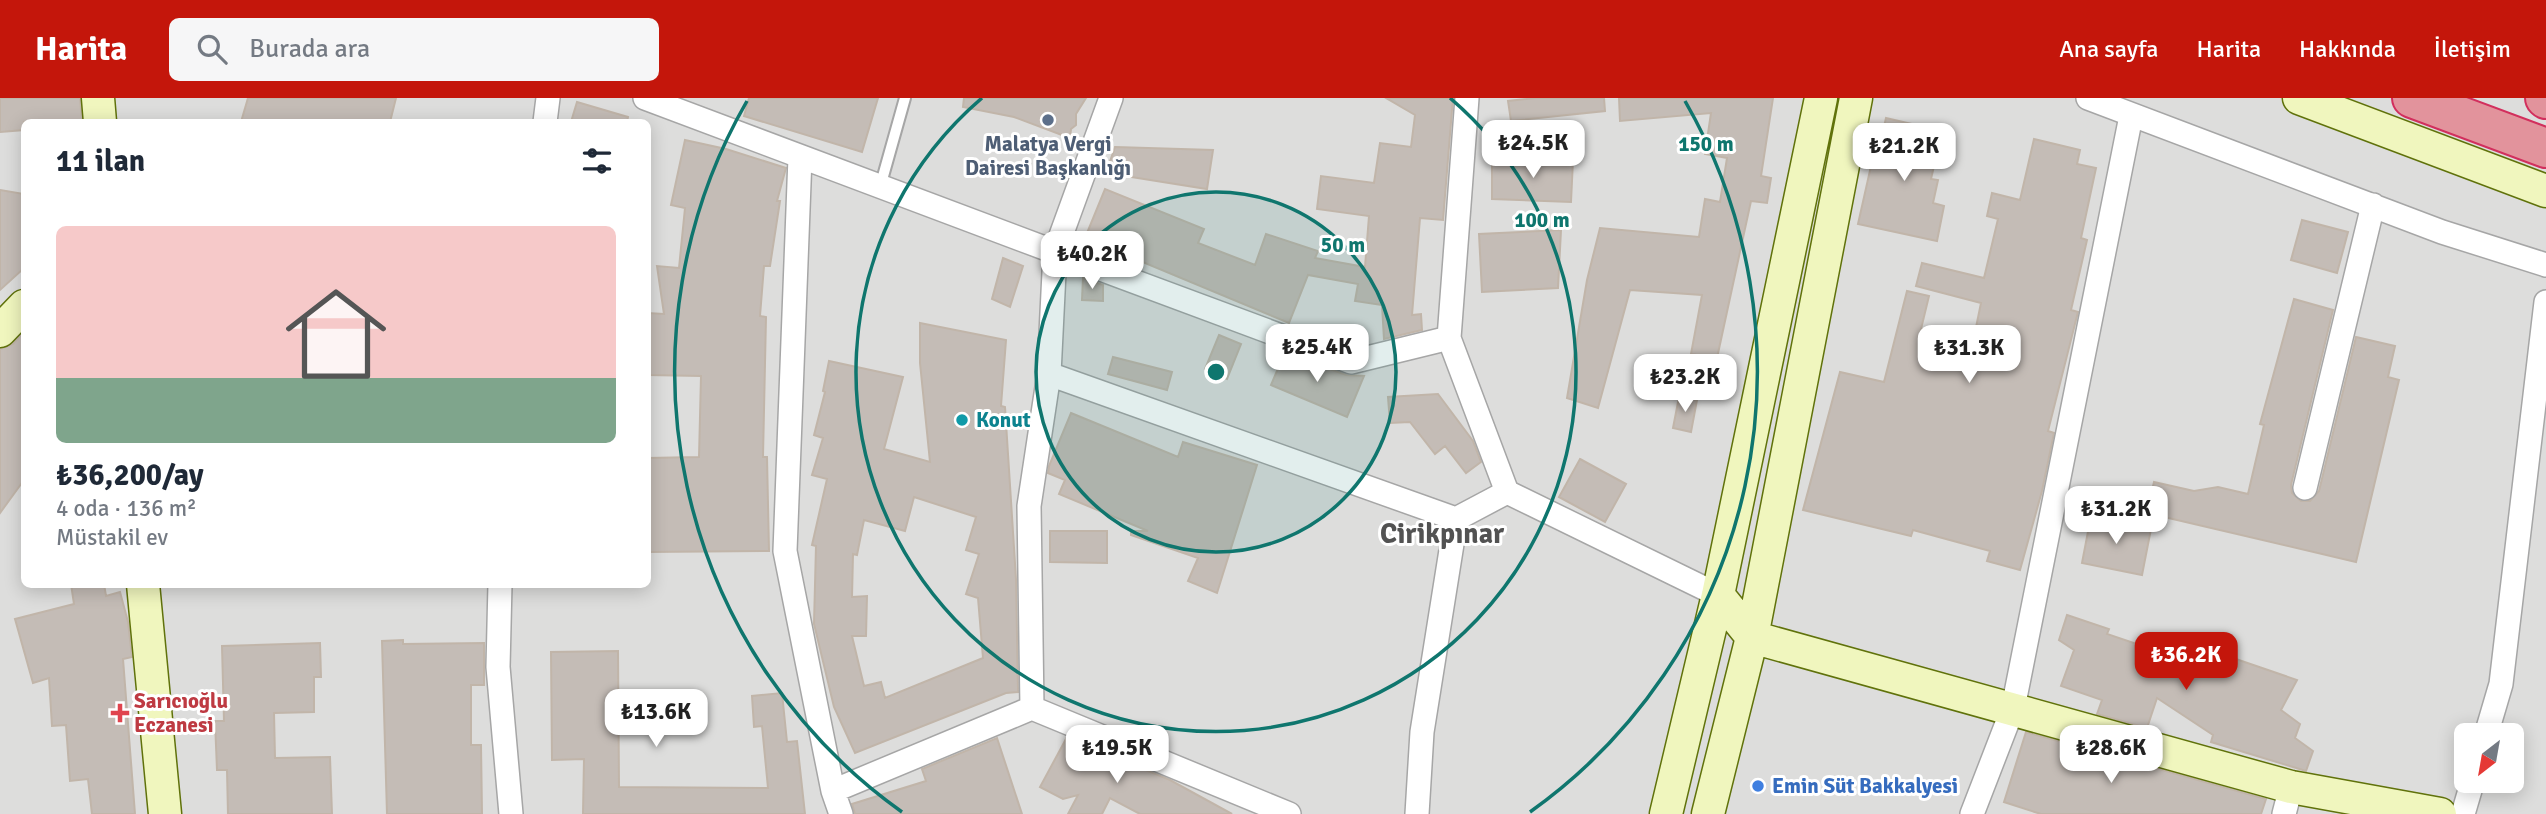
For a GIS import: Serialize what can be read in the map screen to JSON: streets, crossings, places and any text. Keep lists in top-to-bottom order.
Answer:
{
  "districts": ["Cirikpınar"],
  "places": {
    "other": ["Malatya Vergi Dairesi Başkanlığı", "Konut", "Emin Süt Bakkalyesi"],
    "health": ["Sarıcıoğlu Eczanesi"]
  },
  "north": "bottom left",
  "page": {
    "header": "Harita",
    "search": "Burada ara",
    "nav": [
      "Ana sayfa",
      "Harita",
      "Hakkında",
      "İletişim"
    ],
    "heading": "11 ilan",
    "price": [
      "₺24.5K",
      "₺21.2K",
      "₺40.2K",
      "₺25.4K",
      "₺31.3K",
      "₺23.2K",
      "₺31.2K",
      "₺36.2K",
      "₺13.6K",
      "₺19.5K",
      "₺28.6K"
    ],
    "list": [
      {
        "name": "₺36,200/ay",
        "note": "4 oda · 136 m² · Müstakil ev"
      }
    ]
  },
  "rings": ["150 m", "100 m", "50 m"]
}
